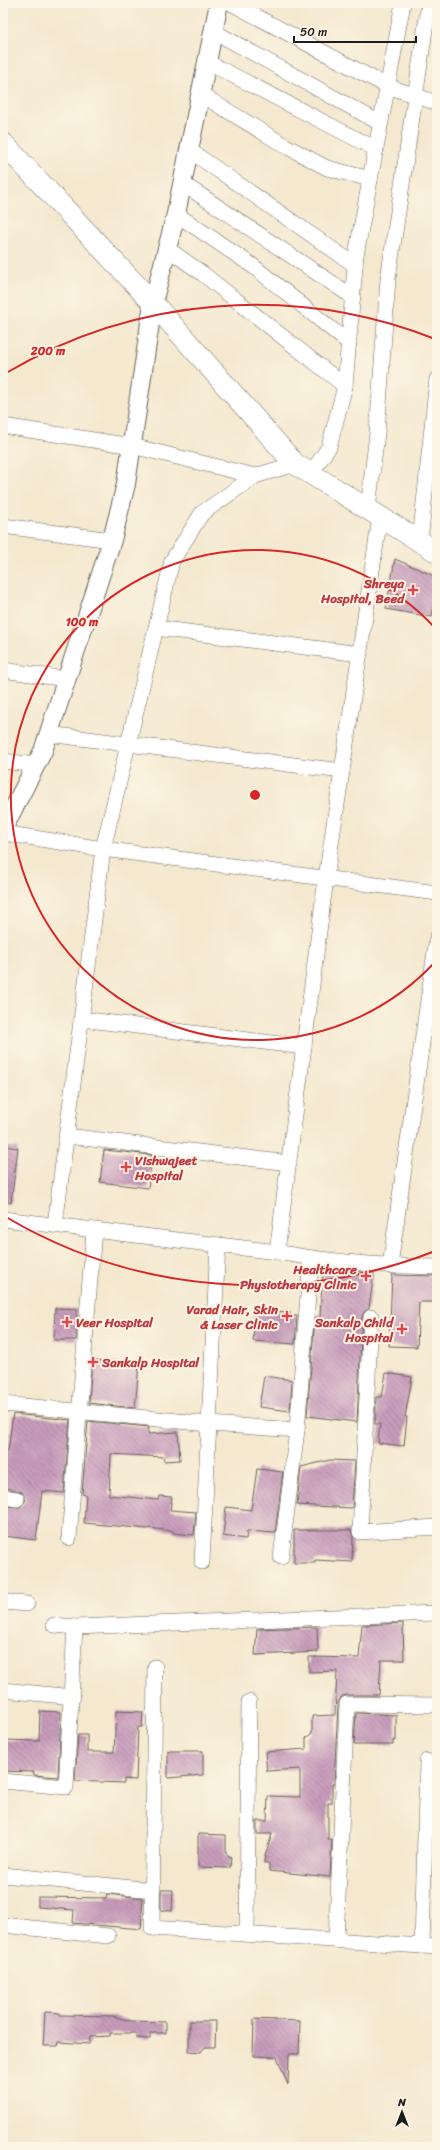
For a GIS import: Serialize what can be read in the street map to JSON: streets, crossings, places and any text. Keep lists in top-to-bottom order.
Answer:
{
  "places": {
    "health": [
      "Shreya Hospital, Beed",
      "Vishwajeet Hospital",
      "Healthcare Physiotherapy Clinic",
      "Varad Hair, Skin & Laser Clinic",
      "Veer Hospital",
      "Sankalp Child Hospital",
      "Sankalp Hospital"
    ]
  },
  "scale_bar": "50 m",
  "north": "top",
  "rings": ["200 m", "100 m"]
}
